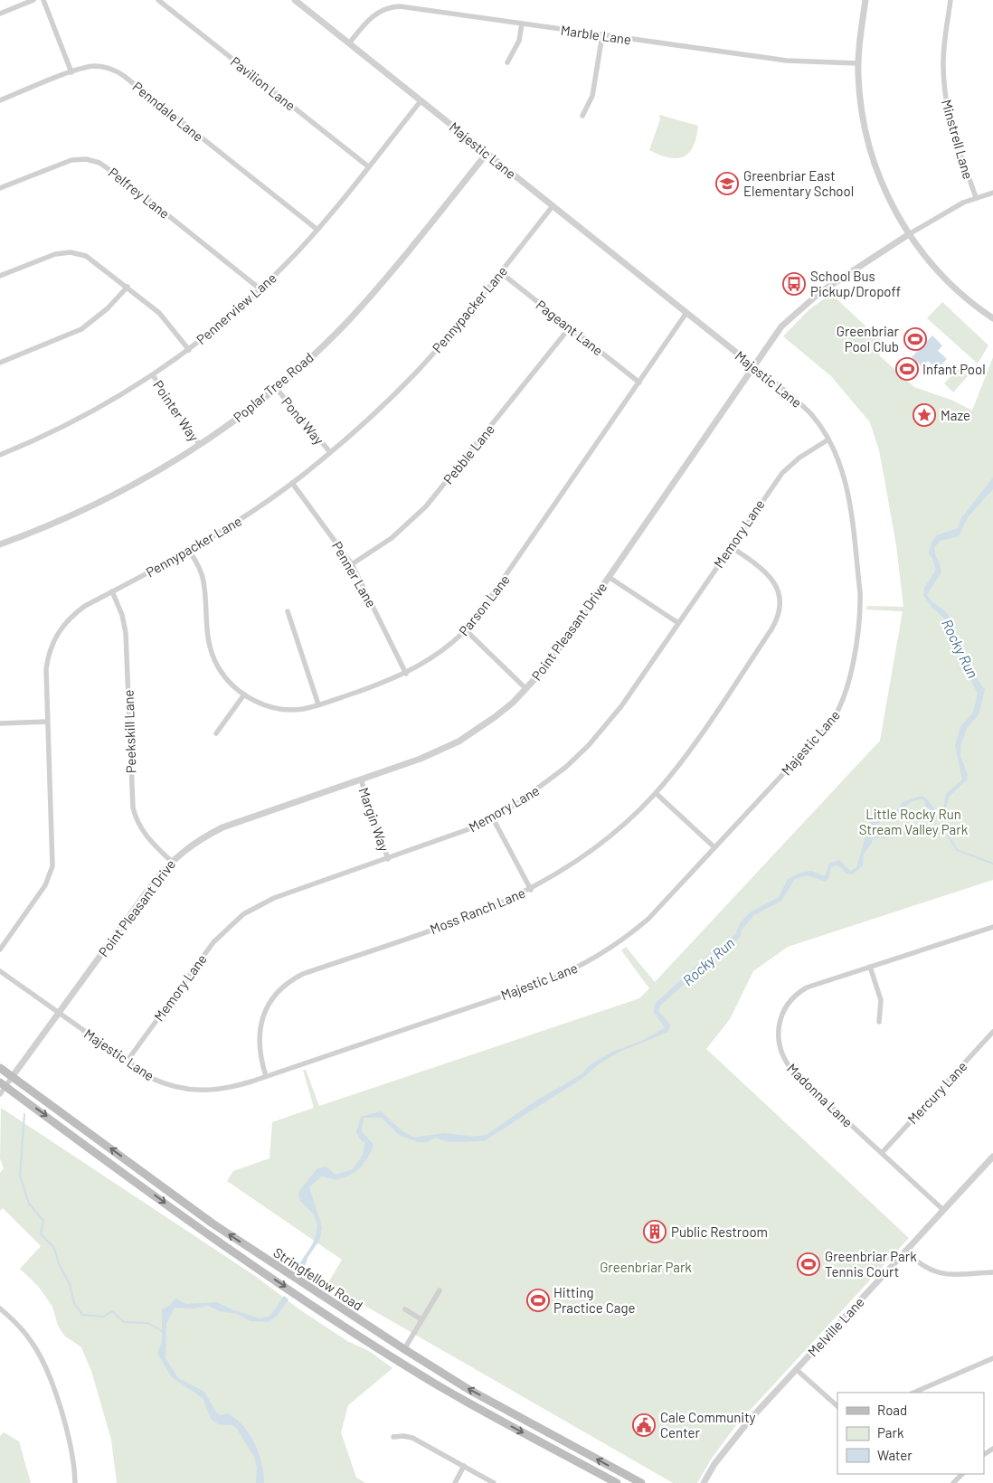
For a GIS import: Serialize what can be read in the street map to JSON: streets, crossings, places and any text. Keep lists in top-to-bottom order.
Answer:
{
  "streets": {
    "main road": ["Stringfellow Road"],
    "street": [
      "Marble Lane",
      "Pavilion Lane",
      "Penndale Lane",
      "Minstrell Lane",
      "Majestic Lane",
      "Pelfrey Lane",
      "Pennerview Lane",
      "Pennypacker Lane",
      "Pageant Lane",
      "Poplar Tree Road",
      "Pointer Way",
      "Pond Way",
      "Pebble Lane",
      "Memory Lane",
      "Penner Lane",
      "Parson Lane",
      "Point Pleasant Drive",
      "Peekskill Lane",
      "Margin Way",
      "Moss Ranch Lane",
      "Mercury Lane",
      "Madonna Lane",
      "Melville Lane"
    ]
  },
  "crossings": [
    ["Marble Lane", "Majestic Lane"],
    ["Pavilion Lane", "Pennerview Lane"],
    ["Penndale Lane", "Pennerview Lane"],
    ["Minstrell Lane", "Point Pleasant Drive"],
    ["Majestic Lane", "Pennerview Lane"],
    ["Majestic Lane", "Pennypacker Lane"],
    ["Majestic Lane", "Poplar Tree Road"],
    ["Majestic Lane", "Memory Lane"],
    ["Majestic Lane", "Parson Lane"],
    ["Majestic Lane", "Point Pleasant Drive"],
    ["Majestic Lane", "Moss Ranch Lane"],
    ["Pelfrey Lane", "Pennerview Lane"],
    ["Pennerview Lane", "Pointer Way"],
    ["Pennypacker Lane", "Pageant Lane"],
    ["Pennypacker Lane", "Pond Way"],
    ["Pennypacker Lane", "Penner Lane"],
    ["Pennypacker Lane", "Parson Lane"],
    ["Pennypacker Lane", "Peekskill Lane"],
    ["Pageant Lane", "Pebble Lane"],
    ["Pageant Lane", "Parson Lane"],
    ["Poplar Tree Road", "Pointer Way"],
    ["Poplar Tree Road", "Pond Way"],
    ["Pebble Lane", "Penner Lane"],
    ["Memory Lane", "Margin Way"],
    ["Memory Lane", "Moss Ranch Lane"],
    ["Penner Lane", "Parson Lane"],
    ["Point Pleasant Drive", "Peekskill Lane"],
    ["Point Pleasant Drive", "Margin Way"],
    ["Point Pleasant Drive", "Stringfellow Road"],
    ["Mercury Lane", "Madonna Lane"],
    ["Madonna Lane", "Melville Lane"]
  ],
  "water": ["Rocky Run"],
  "parks": ["Little Rocky Run Stream Valley Park", "Greenbriar Park"],
  "places": {
    "school or university": ["Greenbriar East Elementary School"],
    "bus stop": ["School Bus Pickup/Dropoff"],
    "sports": [
      "Greenbriar Pool Club",
      "Infant Pool",
      "Greenbriar Park Tennis Court",
      "Hitting Practice Cage"
    ],
    "place": ["Maze"],
    "building": ["Public Restroom"],
    "public building": ["Cale Community Center"]
  },
  "legend": ["Road", "Park", "Water"]
}
